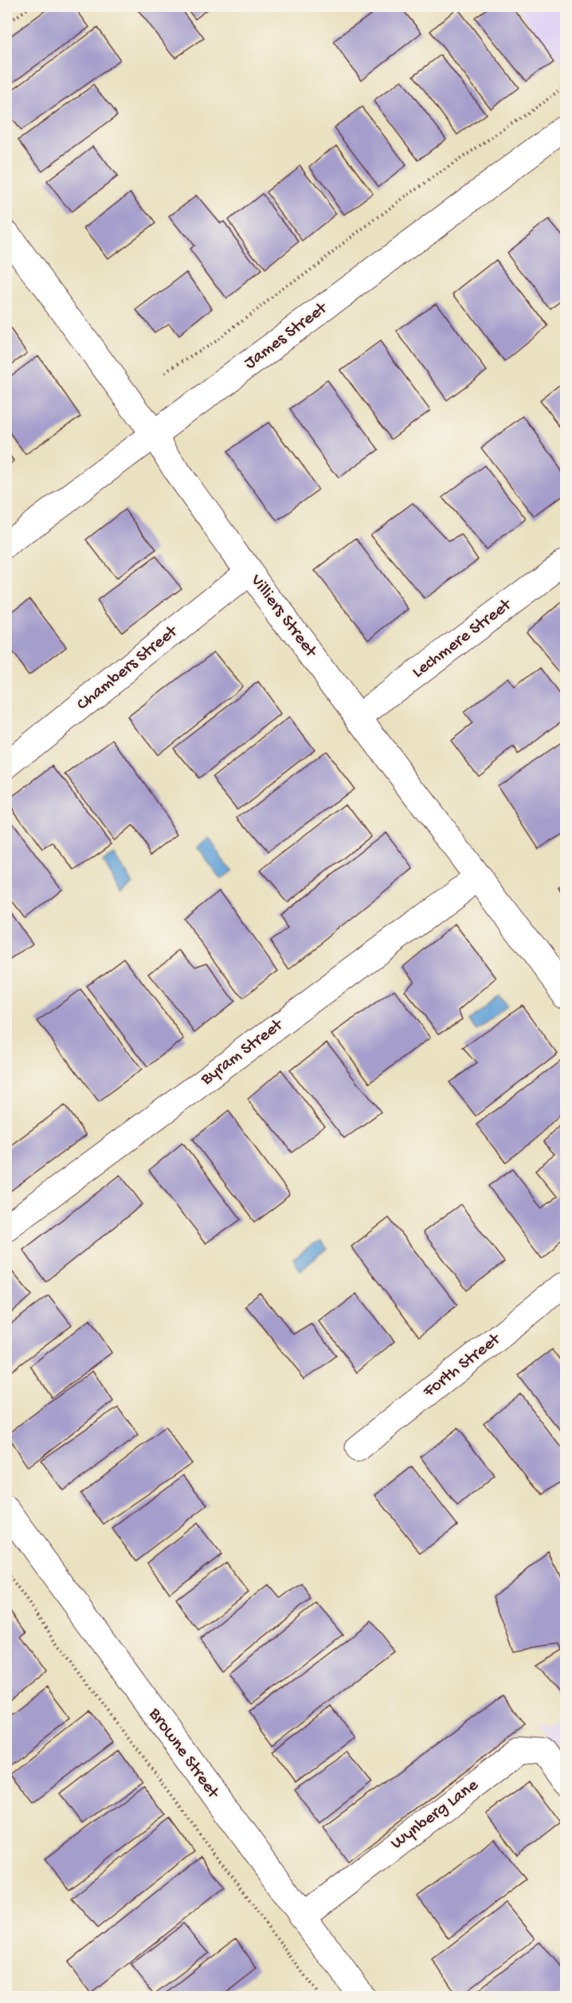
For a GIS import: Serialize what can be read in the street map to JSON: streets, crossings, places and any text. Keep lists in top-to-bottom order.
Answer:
{
  "streets": {
    "street": [
      "James Street",
      "Villiers Street",
      "Lechmere Street",
      "Chambers Street",
      "Byram Street",
      "Forth Street",
      "Browne Street",
      "Wynberg Lane"
    ]
  },
  "crossings": [
    ["James Street", "Villiers Street"],
    ["Villiers Street", "Lechmere Street"],
    ["Villiers Street", "Chambers Street"],
    ["Villiers Street", "Byram Street"],
    ["Browne Street", "Wynberg Lane"]
  ]
}
